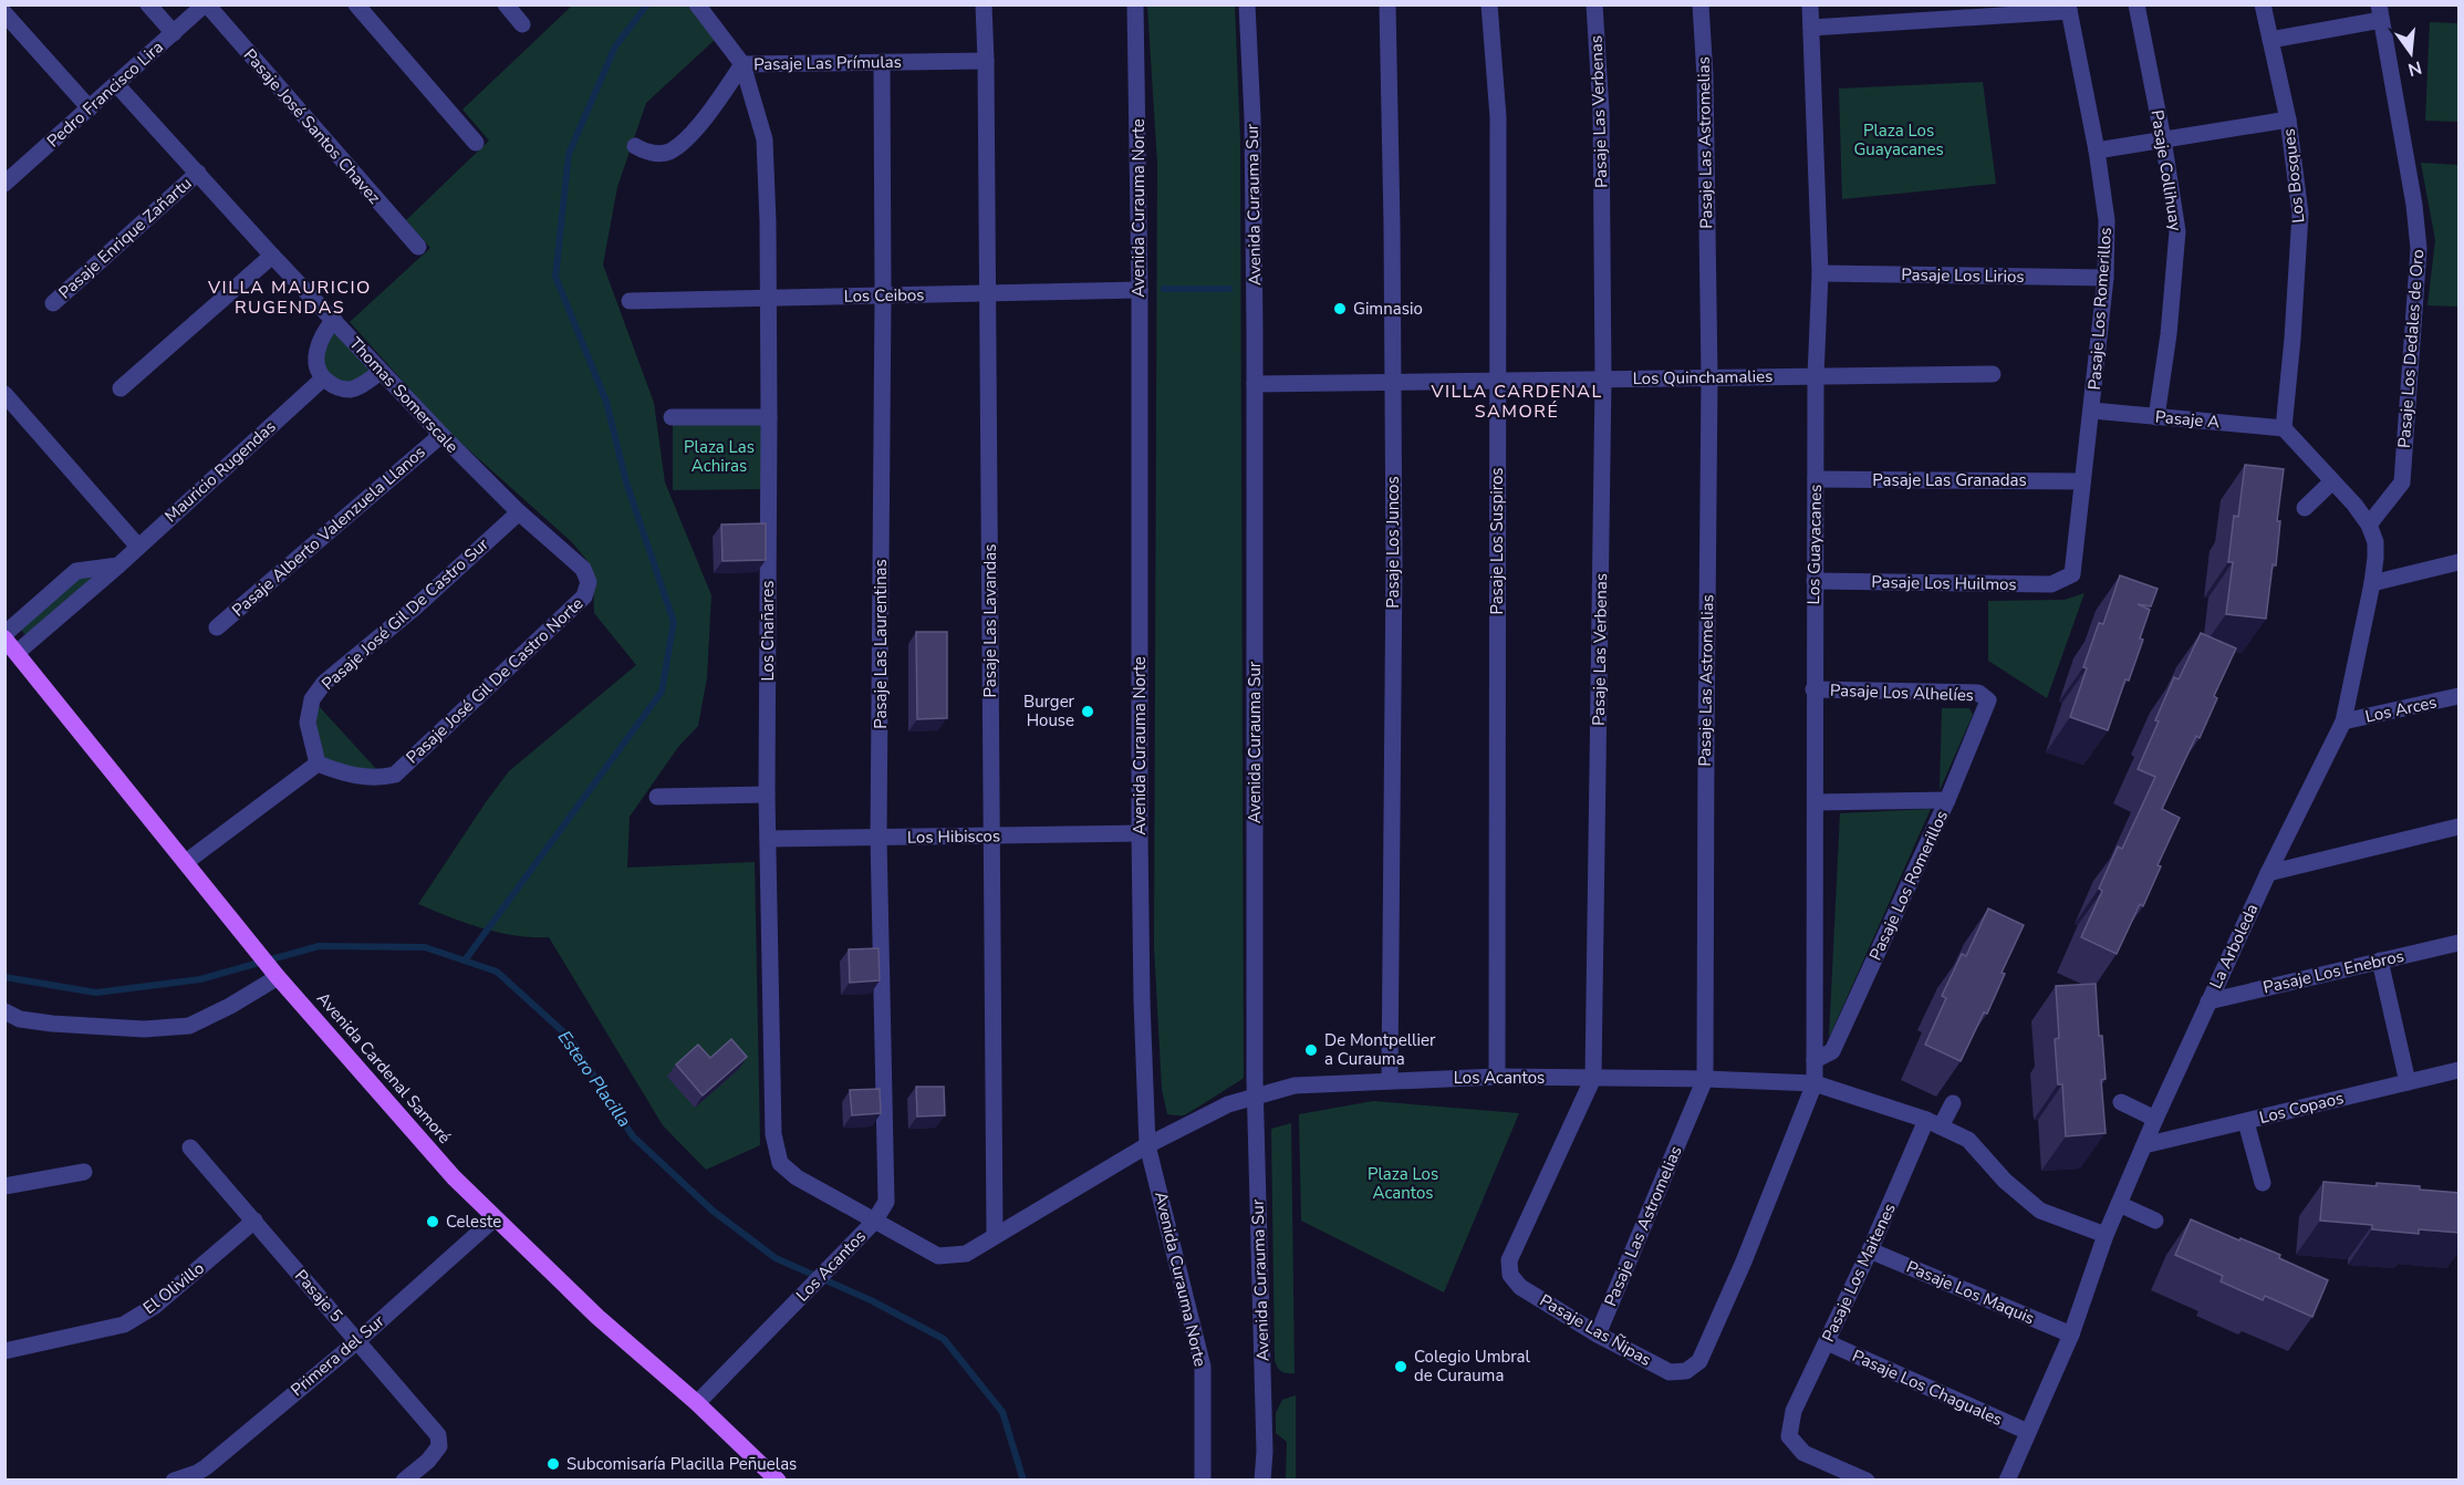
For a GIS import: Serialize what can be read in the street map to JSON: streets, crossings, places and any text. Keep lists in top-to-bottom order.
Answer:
{
  "streets": {
    "main road": ["Avenida Cardenal Samoré"],
    "street": [
      "Pasaje Las Prímulas",
      "Pedro Francisco Lira",
      "Pasaje Las Verbenas",
      "Pasaje José Santos Chavez",
      "Pasaje Las Astromelias",
      "Pasaje Collihuay",
      "Los Bosques",
      "Avenida Curauma Sur",
      "Avenida Curauma Norte",
      "Pasaje Enrique Zañartu",
      "Pasaje Los Lirios",
      "Los Ceibos",
      "Pasaje Los Romerillos",
      "Pasaje Los Dedales de Oro",
      "Los Quinchamalies",
      "Thomas Somerscale",
      "Pasaje A",
      "Mauricio Rugendas",
      "Pasaje Las Granadas",
      "Pasaje Alberto Valenzuela Llanos",
      "Pasaje Los Suspiros",
      "Pasaje Los Juncos",
      "Los Guayacanes",
      "Pasaje Los Huilmos",
      "Pasaje José Gil De Castro Sur",
      "Pasaje Las Lavandas",
      "Los Chañares",
      "Pasaje Las Laurentinas",
      "Pasaje José Gil De Castro Norte",
      "Pasaje Los Alhelíes",
      "Los Arces",
      "Los Hibiscos",
      "La Arboleda",
      "Pasaje Los Enebros",
      "Los Acantos",
      "Los Copaos",
      "Pasaje Los Maitenes",
      "El Olivillo",
      "Pasaje Los Maquis",
      "Pasaje 5",
      "Pasaje Las Ñipas",
      "Primera del Sur",
      "Pasaje Los Chaguales"
    ]
  },
  "crossings": [
    ["Pasaje Las Prímulas", "Pasaje Las Lavandas"],
    ["Pasaje Las Prímulas", "Los Chañares"],
    ["Pasaje Las Prímulas", "Pasaje Las Laurentinas"],
    ["Pedro Francisco Lira", "Pasaje José Santos Chavez"],
    ["Pedro Francisco Lira", "Thomas Somerscale"],
    ["Pasaje Las Verbenas", "Los Quinchamalies"],
    ["Pasaje Las Verbenas", "Los Acantos"],
    ["Pasaje Las Verbenas", "Pasaje Las Ñipas"],
    ["Pasaje Las Astromelias", "Los Quinchamalies"],
    ["Pasaje Las Astromelias", "Los Acantos"],
    ["Pasaje Las Astromelias", "Pasaje Las Ñipas"],
    ["Pasaje Collihuay", "Pasaje A"],
    ["Los Bosques", "Pasaje A"],
    ["Los Bosques", "La Arboleda"],
    ["Avenida Curauma Sur", "Los Quinchamalies"],
    ["Avenida Curauma Sur", "Los Acantos"],
    ["Avenida Curauma Norte", "Los Ceibos"],
    ["Avenida Curauma Norte", "Los Hibiscos"],
    ["Avenida Curauma Norte", "Los Acantos"],
    ["Pasaje Enrique Zañartu", "Thomas Somerscale"],
    ["Pasaje Los Lirios", "Pasaje Los Romerillos"],
    ["Pasaje Los Lirios", "Los Guayacanes"],
    ["Los Ceibos", "Pasaje Las Lavandas"],
    ["Los Ceibos", "Los Chañares"],
    ["Los Ceibos", "Pasaje Las Laurentinas"],
    ["Pasaje Los Romerillos", "Pasaje A"],
    ["Pasaje Los Romerillos", "Pasaje Las Granadas"],
    ["Pasaje Los Romerillos", "Los Guayacanes"],
    ["Pasaje Los Romerillos", "Pasaje Los Huilmos"],
    ["Pasaje Los Romerillos", "Pasaje Los Alhelíes"],
    ["Pasaje Los Dedales de Oro", "La Arboleda"],
    ["Los Quinchamalies", "Pasaje Los Suspiros"],
    ["Los Quinchamalies", "Pasaje Los Juncos"],
    ["Los Quinchamalies", "Los Guayacanes"],
    ["Thomas Somerscale", "Pasaje Alberto Valenzuela Llanos"],
    ["Thomas Somerscale", "Pasaje José Gil De Castro Sur"],
    ["Thomas Somerscale", "Pasaje José Gil De Castro Norte"],
    ["Pasaje A", "La Arboleda"],
    ["Mauricio Rugendas", "Avenida Cardenal Samoré"],
    ["Pasaje Las Granadas", "Los Guayacanes"],
    ["Pasaje Los Suspiros", "Los Acantos"],
    ["Pasaje Los Juncos", "Los Acantos"],
    ["Los Guayacanes", "Pasaje Los Huilmos"],
    ["Los Guayacanes", "Pasaje Los Alhelíes"],
    ["Los Guayacanes", "Los Acantos"],
    ["Los Guayacanes", "Pasaje Las Ñipas"],
    ["Pasaje José Gil De Castro Sur", "Pasaje José Gil De Castro Norte"],
    ["Pasaje Las Lavandas", "Los Hibiscos"],
    ["Pasaje Las Lavandas", "Los Acantos"],
    ["Los Chañares", "Pasaje Las Laurentinas"],
    ["Los Chañares", "Los Hibiscos"],
    ["Los Chañares", "Los Acantos"],
    ["Pasaje Las Laurentinas", "Los Hibiscos"],
    ["Pasaje Las Laurentinas", "Los Acantos"],
    ["Los Arces", "La Arboleda"],
    ["La Arboleda", "Pasaje Los Enebros"],
    ["La Arboleda", "Los Acantos"],
    ["La Arboleda", "Los Copaos"],
    ["La Arboleda", "Pasaje Los Maquis"],
    ["La Arboleda", "Pasaje Los Chaguales"],
    ["Avenida Cardenal Samoré", "Los Acantos"],
    ["Avenida Cardenal Samoré", "Primera del Sur"],
    ["Los Acantos", "Pasaje Los Maitenes"],
    ["Los Acantos", "Pasaje Las Ñipas"],
    ["Pasaje Los Maitenes", "Pasaje Los Maquis"],
    ["Pasaje Los Maitenes", "Pasaje Los Chaguales"],
    ["El Olivillo", "Pasaje 5"],
    ["Pasaje 5", "Primera del Sur"]
  ],
  "districts": ["VILLA MAURICIO RUGENDAS", "VILLA CARDENAL SAMORÉ"],
  "water": ["Estero Placilla"],
  "parks": ["Plaza Los Guayacanes", "Plaza Las Achiras", "Plaza Los Acantos"],
  "places": [
    "Gimnasio",
    "Burger House",
    "De Montpellier a Curauma",
    "Celeste",
    "Colegio Umbral de Curauma",
    "Subcomisaría Placilla Peñuelas"
  ],
  "north": "bottom"
}
